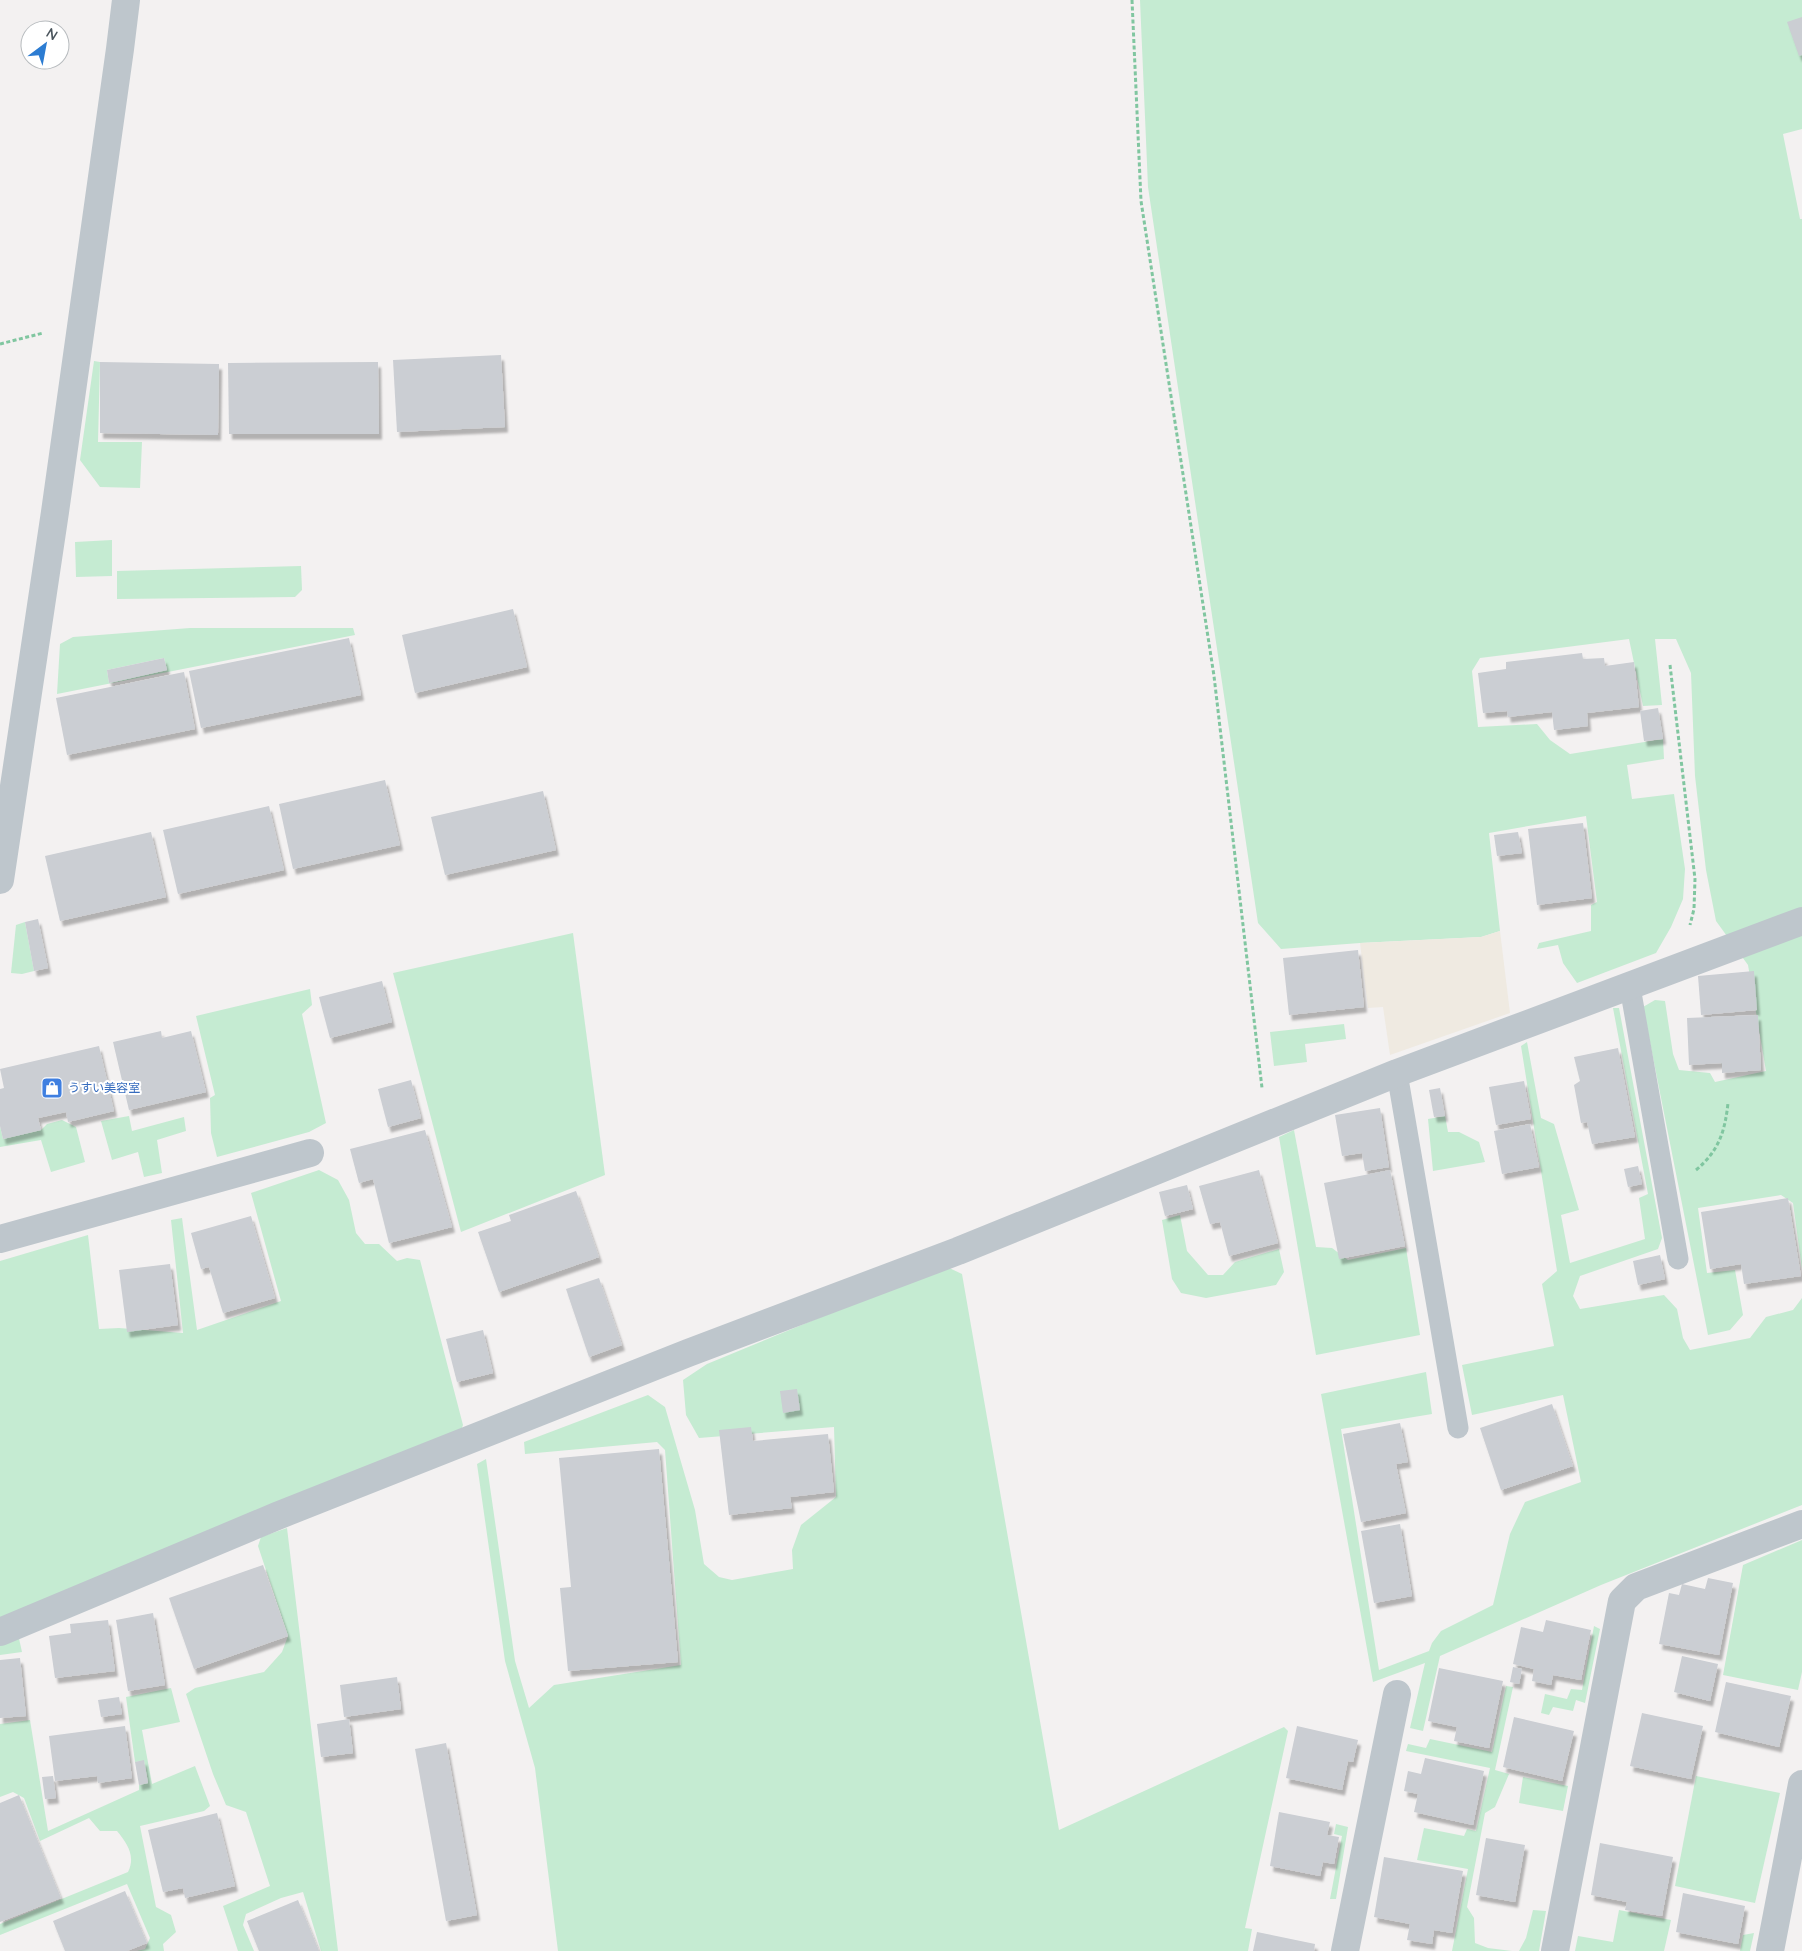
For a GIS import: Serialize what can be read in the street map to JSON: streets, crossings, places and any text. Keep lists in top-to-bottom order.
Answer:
{
  "places": {
    "shop": ["うすい美容室"]
  },
  "north": "top right"
}
